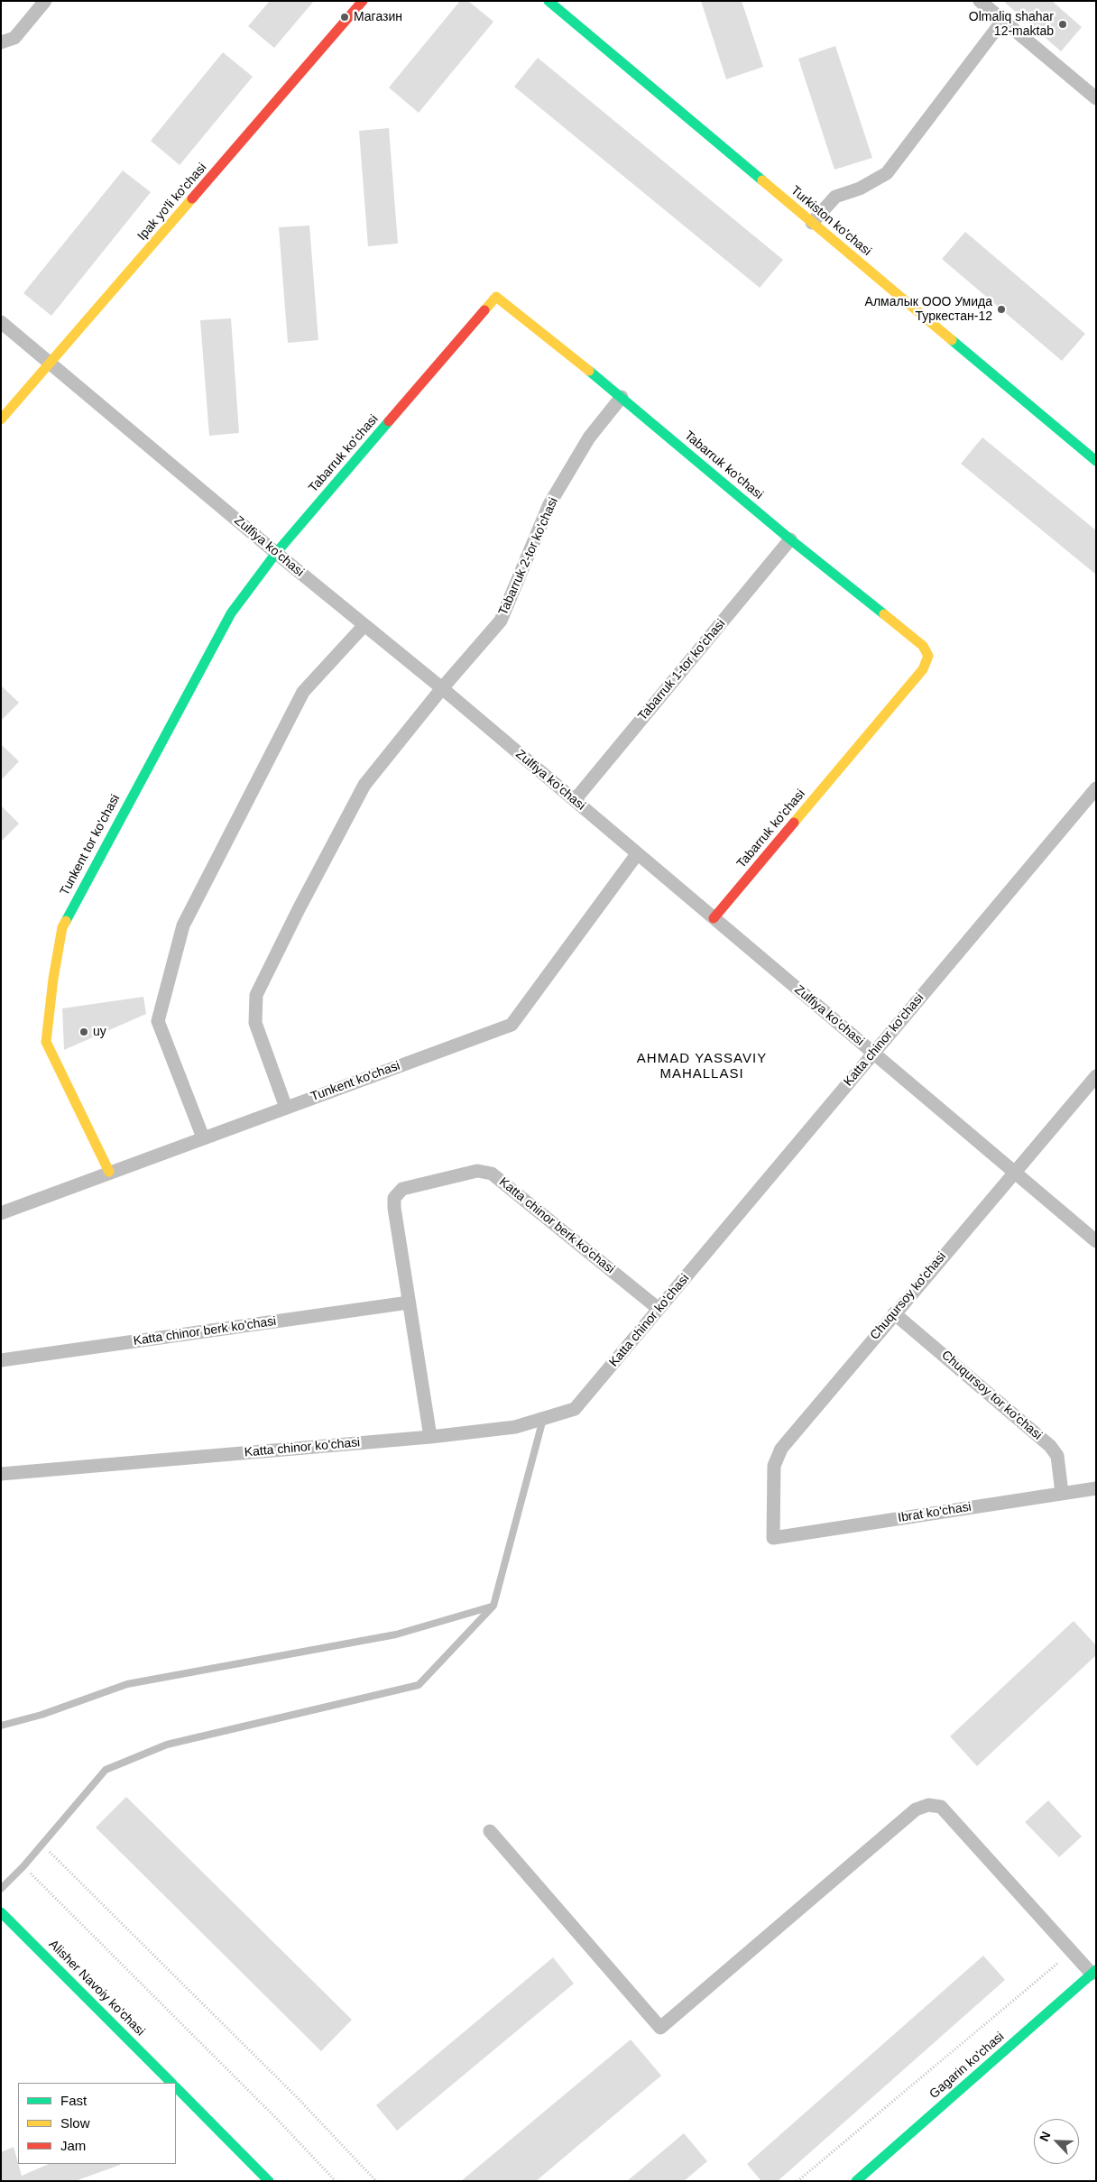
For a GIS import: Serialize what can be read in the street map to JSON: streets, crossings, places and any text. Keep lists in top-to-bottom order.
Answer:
{
  "streets": {
    "street": [
      "Ipak yo'li ko'chasi",
      "Turkiston ko'chasi",
      "Tabarruk ko'chasi",
      "Zulfiya ko'chasi",
      "Tabarruk 2-tor ko'chasi",
      "Tabarruk 1-tor ko'chasi",
      "Tunkent tor ko'chasi",
      "Katta chinor ko'chasi",
      "Tunkent ko'chasi",
      "Katta chinor berk ko'chasi",
      "Chuqursoy ko'chasi",
      "Chuqursoy tor ko'chasi",
      "Ibrat ko'chasi",
      "Alisher Navoiy ko'chasi",
      "Gagarin ko'chasi"
    ]
  },
  "crossings": [
    ["Ipak yo'li ko'chasi", "Zulfiya ko'chasi"],
    ["Tabarruk ko'chasi", "Zulfiya ko'chasi"],
    ["Tabarruk ko'chasi", "Tabarruk 2-tor ko'chasi"],
    ["Tabarruk ko'chasi", "Tabarruk 1-tor ko'chasi"],
    ["Tabarruk ko'chasi", "Tunkent tor ko'chasi"],
    ["Zulfiya ko'chasi", "Tabarruk 2-tor ko'chasi"],
    ["Zulfiya ko'chasi", "Tabarruk 1-tor ko'chasi"],
    ["Zulfiya ko'chasi", "Tunkent tor ko'chasi"],
    ["Zulfiya ko'chasi", "Katta chinor ko'chasi"],
    ["Zulfiya ko'chasi", "Tunkent ko'chasi"],
    ["Zulfiya ko'chasi", "Chuqursoy ko'chasi"],
    ["Tabarruk 2-tor ko'chasi", "Tunkent ko'chasi"],
    ["Tunkent tor ko'chasi", "Tunkent ko'chasi"],
    ["Katta chinor ko'chasi", "Katta chinor berk ko'chasi"],
    ["Chuqursoy ko'chasi", "Chuqursoy tor ko'chasi"],
    ["Chuqursoy ko'chasi", "Ibrat ko'chasi"],
    ["Chuqursoy tor ko'chasi", "Ibrat ko'chasi"]
  ],
  "districts": ["AHMAD YASSAVIY MAHALLASI"],
  "places": [
    "Магазин",
    "Olmaliq shahar 12-maktab",
    "Алмалык ООО Умида Туркестан-12",
    "uy"
  ],
  "legend": ["Fast", "Slow", "Jam"],
  "north": "top left"
}
